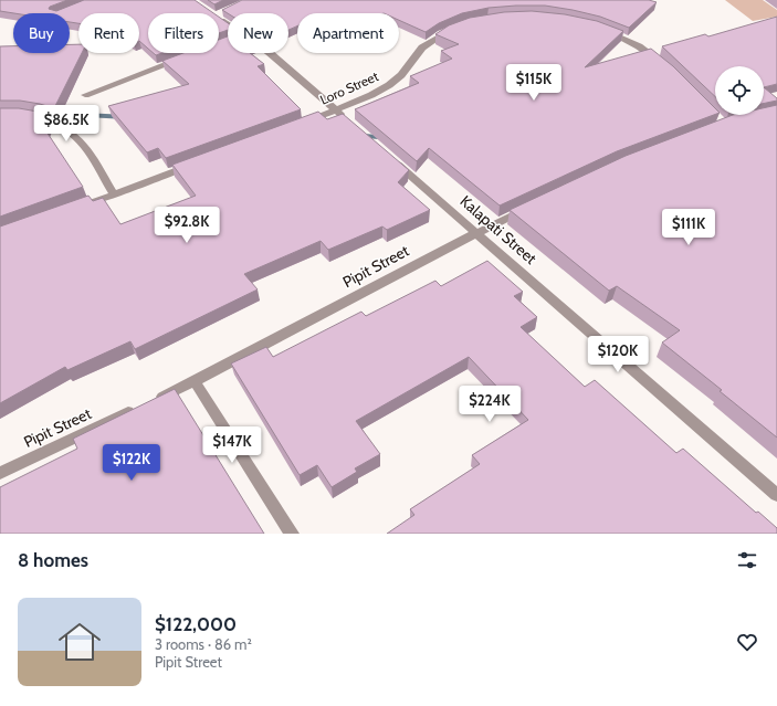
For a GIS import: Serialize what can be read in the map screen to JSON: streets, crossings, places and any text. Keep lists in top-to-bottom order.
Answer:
{
  "streets": {
    "street": ["Loro Street", "Kalapati Street", "Pipit Street"]
  },
  "crossings": [
    ["Kalapati Street", "Pipit Street"]
  ],
  "page": {
    "chip": [
      "Buy",
      "Rent",
      "Filters",
      "New",
      "Apartment"
    ],
    "price": [
      "$115K",
      "$86.5K",
      "$92.8K",
      "$111K",
      "$120K",
      "$224K",
      "$147K",
      "$122K"
    ],
    "heading": "8 homes",
    "list": [
      {
        "name": "$122,000",
        "note": "3 rooms · 86 m² · Pipit Street"
      }
    ]
  }
}
